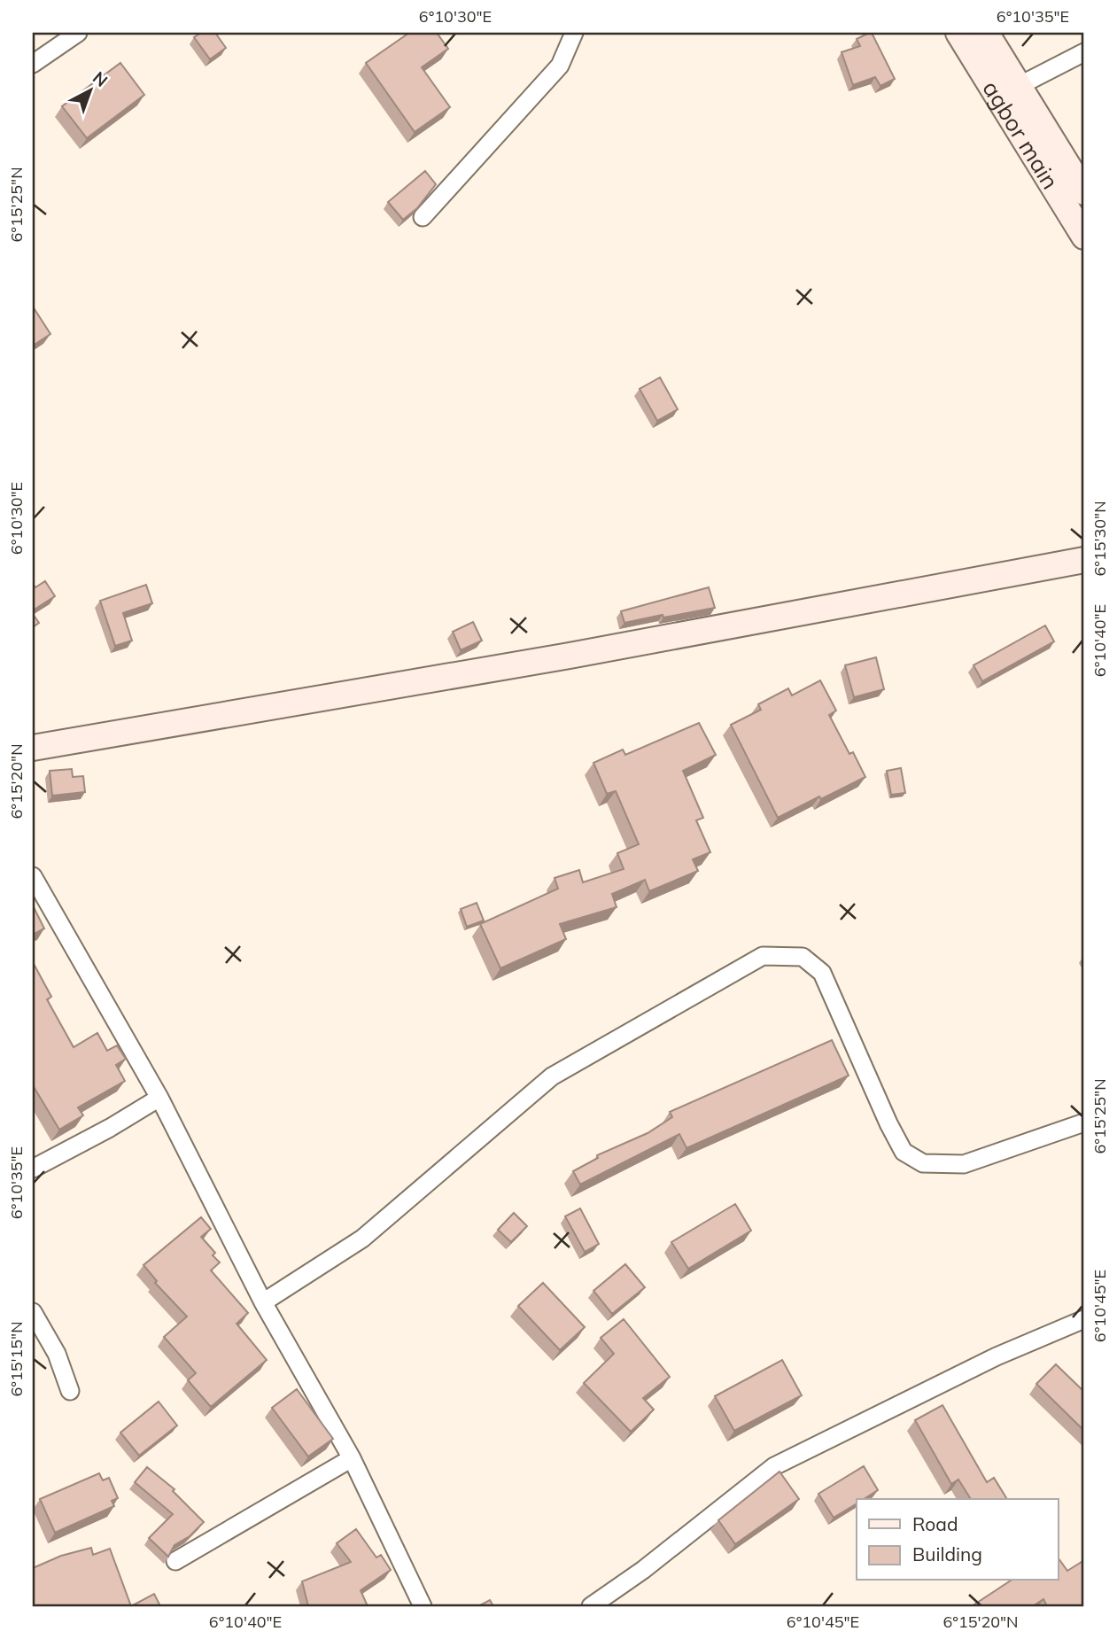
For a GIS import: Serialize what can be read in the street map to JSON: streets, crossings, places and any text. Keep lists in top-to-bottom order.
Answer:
{
  "streets": {
    "street": ["agbor main"]
  },
  "legend": ["Road", "Building"],
  "north": "top right",
  "coordinates": [
    "6°10'30\"E",
    "6°10'35\"E",
    "6°15'25\"N",
    "6°15'30\"N",
    "6°10'40\"E",
    "6°15'20\"N",
    "6°10'45\"E",
    "6°15'15\"N"
  ]
}
